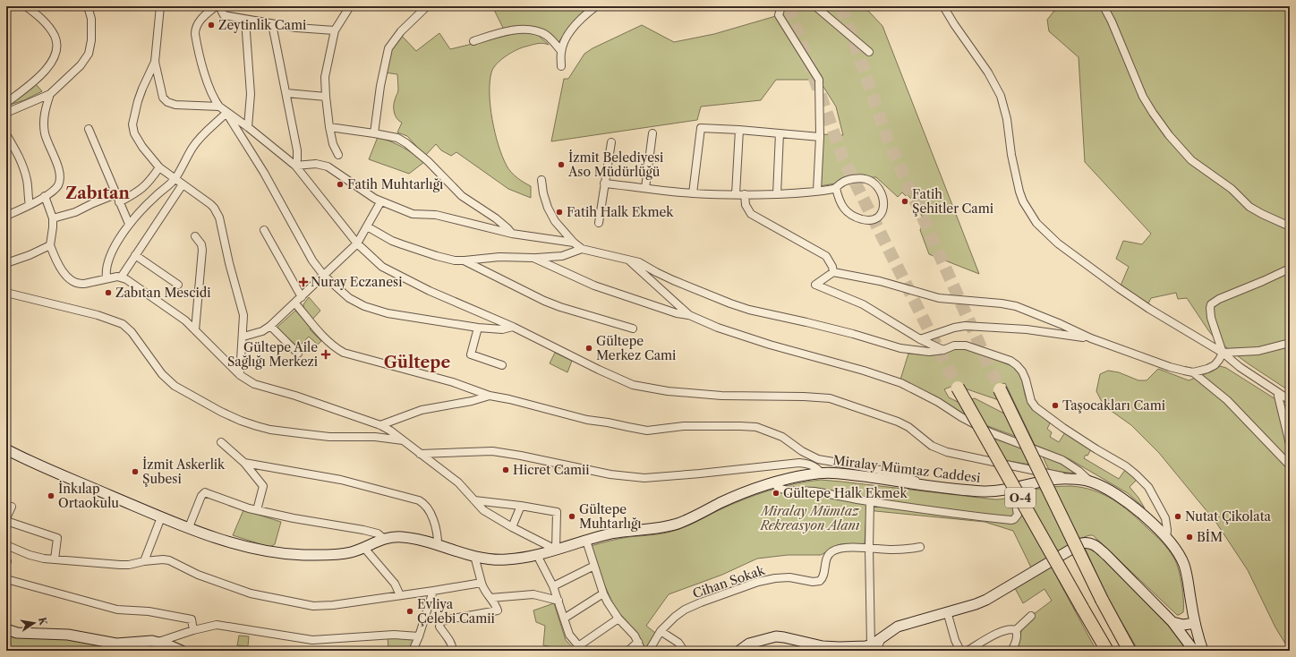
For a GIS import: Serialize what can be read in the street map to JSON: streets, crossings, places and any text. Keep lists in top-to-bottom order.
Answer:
{
  "streets": {
    "highway": ["O-4"],
    "main road": ["Miralay Mümtaz Caddesi"],
    "street": ["Cihan Sokak"]
  },
  "districts": ["Zabıtan", "Gültepe"],
  "parks": ["Miralay Mümtaz Rekreasyon Alanı"],
  "places": {
    "other": [
      "Zeytinlik Cami",
      "İzmit Belediyesi Aso Müdürlüğü",
      "Fatih Muhtarlığı",
      "Fatih Şehitler Cami",
      "Fatih Halk Ekmek",
      "Zabıtan Mescidi",
      "Gültepe Merkez Cami",
      "Taşocakları Cami",
      "Hicret Camii",
      "İzmit Askerlik Şubesi",
      "Gültepe Halk Ekmek",
      "İnkılap Ortaokulu",
      "Gültepe Muhtarlığı",
      "Nutat Çikolata",
      "BİM",
      "Evliya Çelebi Camii"
    ],
    "health": ["Nuray Eczanesi", "Gültepe Aile Sağlığı Merkezi"]
  },
  "north": "right"
}
